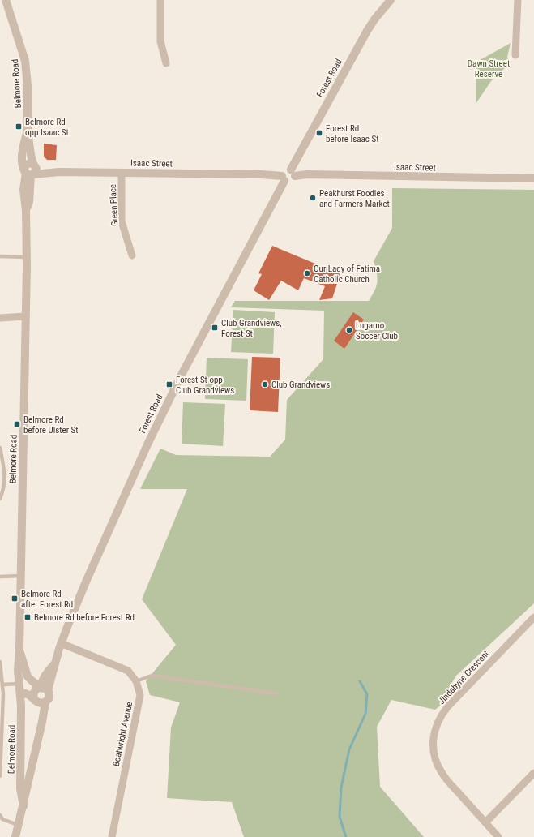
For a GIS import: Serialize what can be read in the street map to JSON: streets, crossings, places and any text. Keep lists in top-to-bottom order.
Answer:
{
  "streets": {
    "street": [
      "Forest Road",
      "Belmore Road",
      "Isaac Street",
      "Green Place",
      "Jindabyne Crescent",
      "Boatwright Avenue"
    ]
  },
  "crossings": [
    ["Forest Road", "Belmore Road"],
    ["Forest Road", "Isaac Street"],
    ["Forest Road", "Boatwright Avenue"],
    ["Belmore Road", "Isaac Street"],
    ["Isaac Street", "Green Place"]
  ],
  "parks": ["Dawn Street Reserve"],
  "places": {
    "transit": [
      "Belmore Rd opp Isaac St",
      "Forest Rd before Isaac St",
      "Club Grandviews, Forest St",
      "Forest St opp Club Grandviews",
      "Belmore Rd before Ulster St",
      "Belmore Rd after Forest Rd",
      "Belmore Rd before Forest Rd"
    ],
    "other": [
      "Peakhurst Foodies and Farmers Market",
      "Our Lady of Fatima Catholic Church",
      "Lugarno Soccer Club",
      "Club Grandviews"
    ]
  }
}
